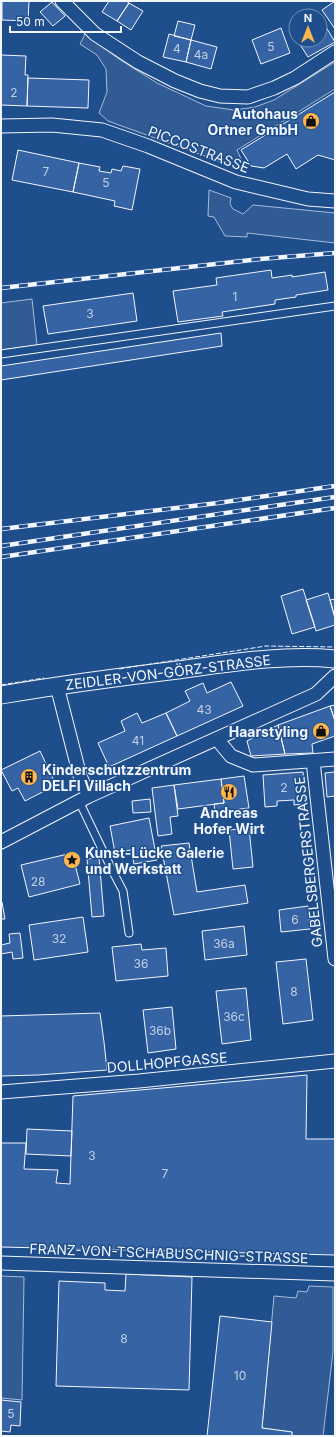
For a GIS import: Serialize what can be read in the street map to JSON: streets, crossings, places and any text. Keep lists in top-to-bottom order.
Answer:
{
  "streets": {
    "street": [
      "PICCOSTRASSE",
      "ZEIDLER-VON-GÖRZ-STRASSE",
      "GABELSBERGERSTRASSE",
      "DOLLHOPFGASSE",
      "FRANZ-VON-TSCHABUSCHNIG-STRASSE"
    ]
  },
  "places": {
    "shop": ["Autohaus Ortner GmbH", "Haarstyling"],
    "building": ["Kinderschutzzentrum DELFI Villach"],
    "restaurant": ["Andreas Hofer Wirt"],
    "place": ["Kunst-Lücke Galerie und Werkstatt"]
  },
  "house_numbers": [
    "5",
    "4",
    "4a",
    "2",
    "7",
    "5",
    "1",
    "3",
    "43",
    "41",
    "2",
    "28",
    "6",
    "32",
    "36a",
    "36",
    "8",
    "36c",
    "36b",
    "3",
    "7",
    "8",
    "10",
    "5"
  ],
  "scale_bar": "50 m",
  "north": "top"
}
